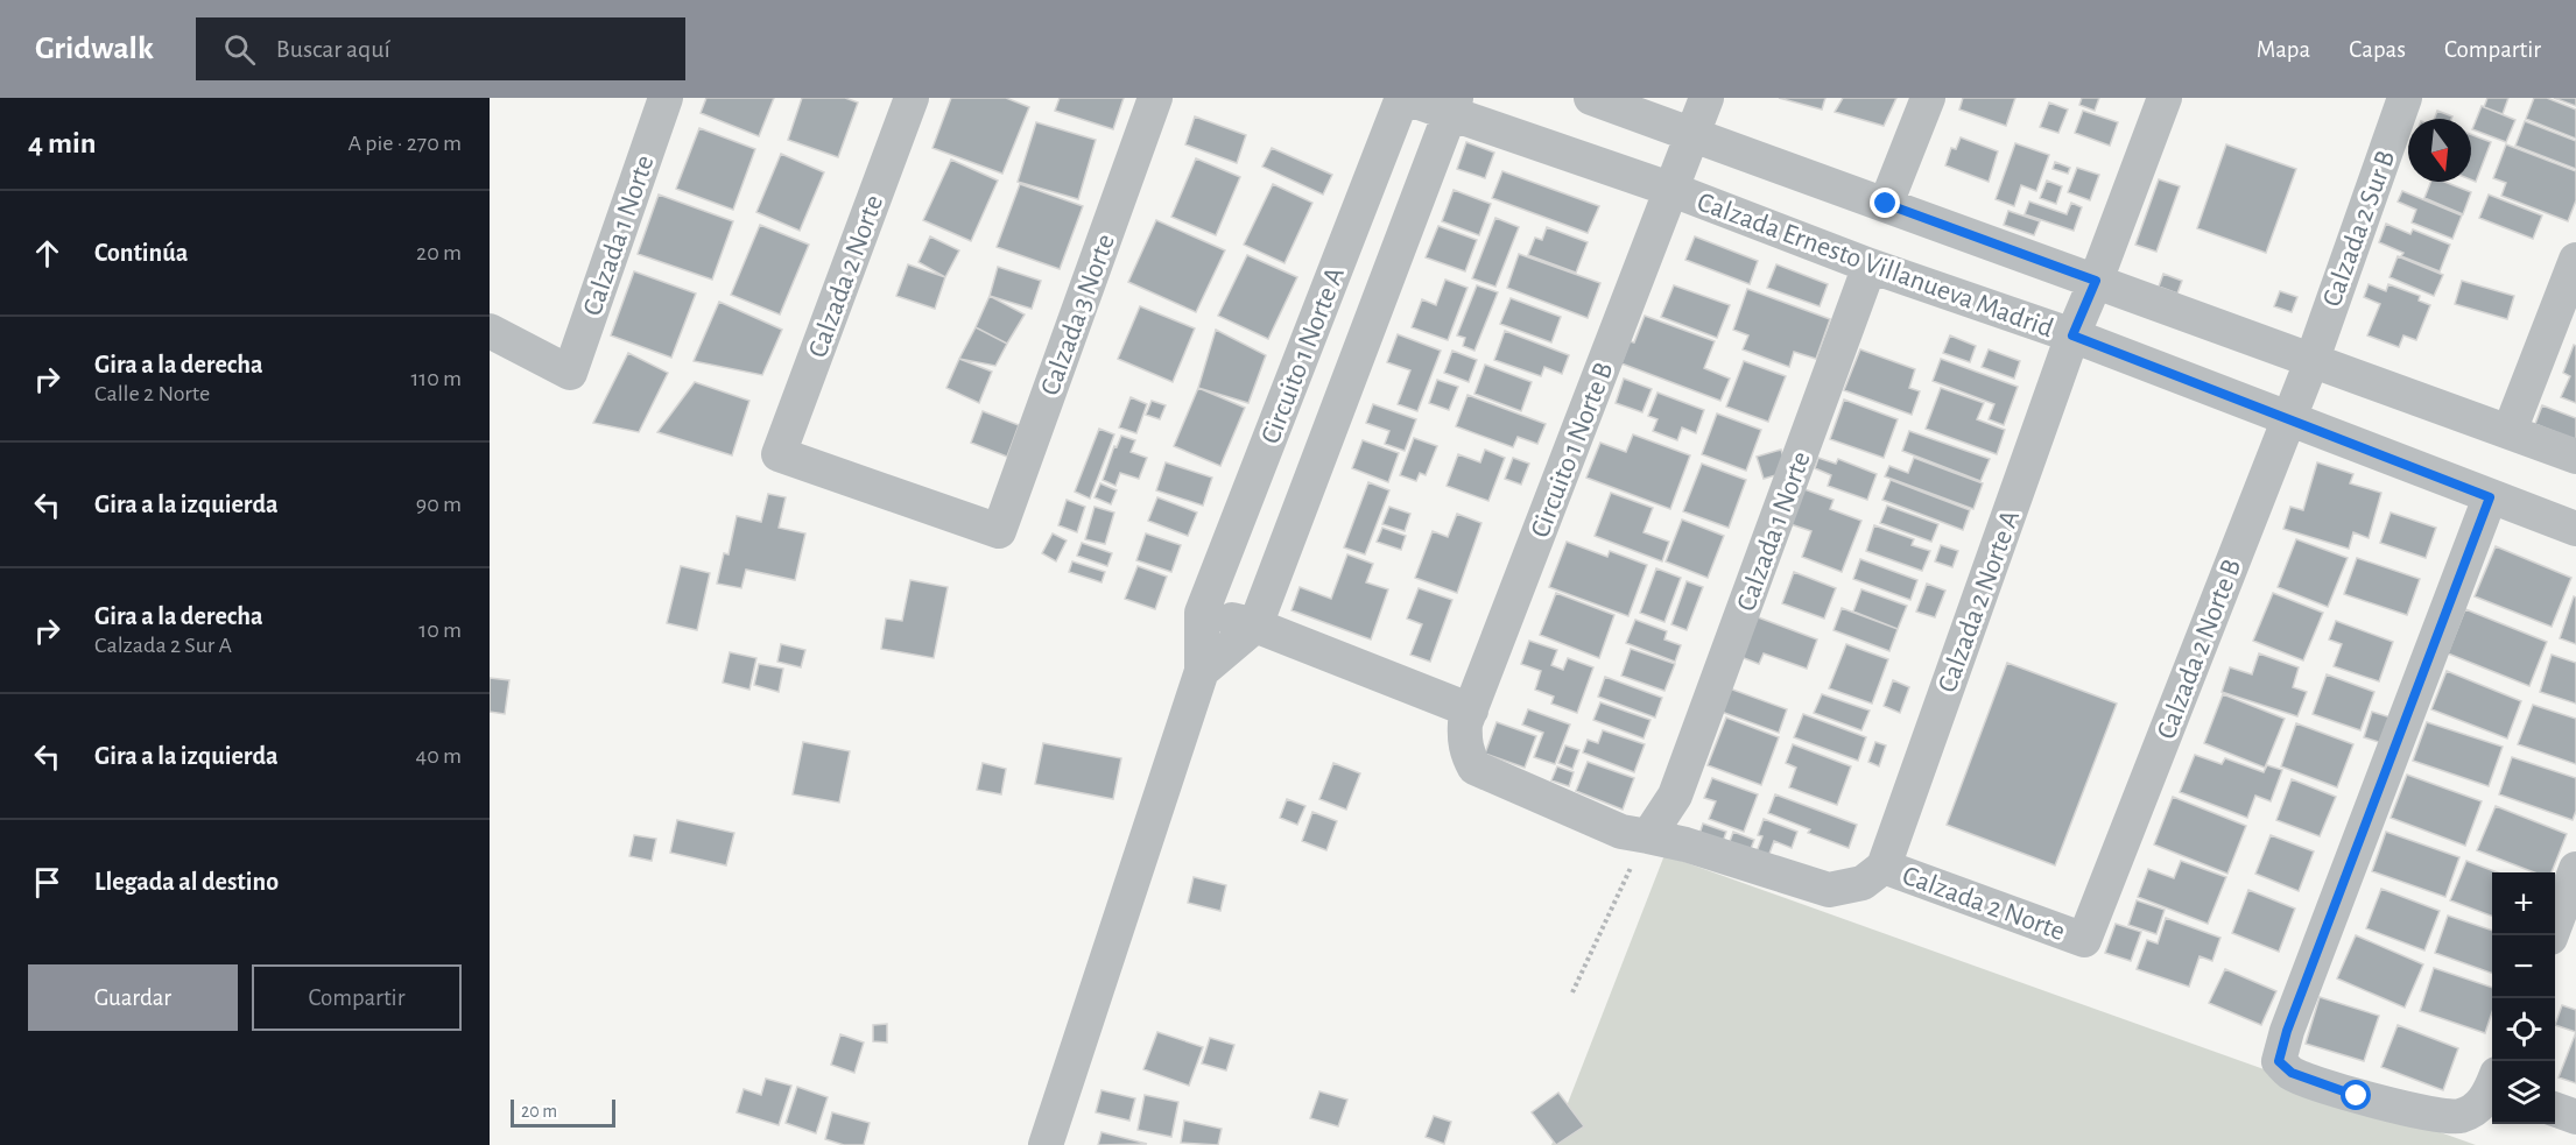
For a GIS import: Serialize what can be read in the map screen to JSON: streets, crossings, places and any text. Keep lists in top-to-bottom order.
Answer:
{
  "streets": {
    "street": [
      "Calzada 2 Sur B",
      "Calzada 1 Norte",
      "Calzada Ernesto Villanueva Madrid",
      "Calzada 2 Norte",
      "Calzada 3 Norte",
      "Circuito 1 Norte A",
      "Circuito 1 Norte B",
      "Calzada 2 Norte A",
      "Calzada 2 Norte B"
    ]
  },
  "crossings": [
    ["Calzada 2 Sur B", "Calzada 2 Norte B"],
    ["Calzada 1 Norte", "Calzada Ernesto Villanueva Madrid"],
    ["Calzada 1 Norte", "Circuito 1 Norte B"],
    ["Calzada Ernesto Villanueva Madrid", "Circuito 1 Norte A"],
    ["Calzada Ernesto Villanueva Madrid", "Circuito 1 Norte B"],
    ["Calzada Ernesto Villanueva Madrid", "Calzada 2 Norte A"],
    ["Calzada Ernesto Villanueva Madrid", "Calzada 2 Norte B"],
    ["Calzada 2 Norte", "Calzada 3 Norte"],
    ["Calzada 2 Norte", "Circuito 1 Norte B"],
    ["Calzada 2 Norte", "Calzada 2 Norte A"],
    ["Calzada 2 Norte", "Calzada 2 Norte B"],
    ["Circuito 1 Norte B", "Calzada 2 Norte A"]
  ],
  "scale_bar": "20 m",
  "north": "bottom",
  "page": {
    "header": "Gridwalk",
    "search": "Buscar aquí",
    "nav": ["Mapa", "Capas", "Compartir"],
    "heading": ["4 min", "A pie · 270 m"],
    "list": [
      ["Continúa", "20 m"],
      ["Gira a la derecha", "Calle 2 Norte", "110 m"],
      ["Gira a la izquierda", "90 m"],
      ["Gira a la derecha", "Calzada 2 Sur A", "10 m"],
      ["Gira a la izquierda", "40 m"],
      "Llegada al destino"
    ],
    "map_buttons": ["+", "−"],
    "buttons": ["Guardar", "Compartir"],
    "scale": "20 m"
  }
}
